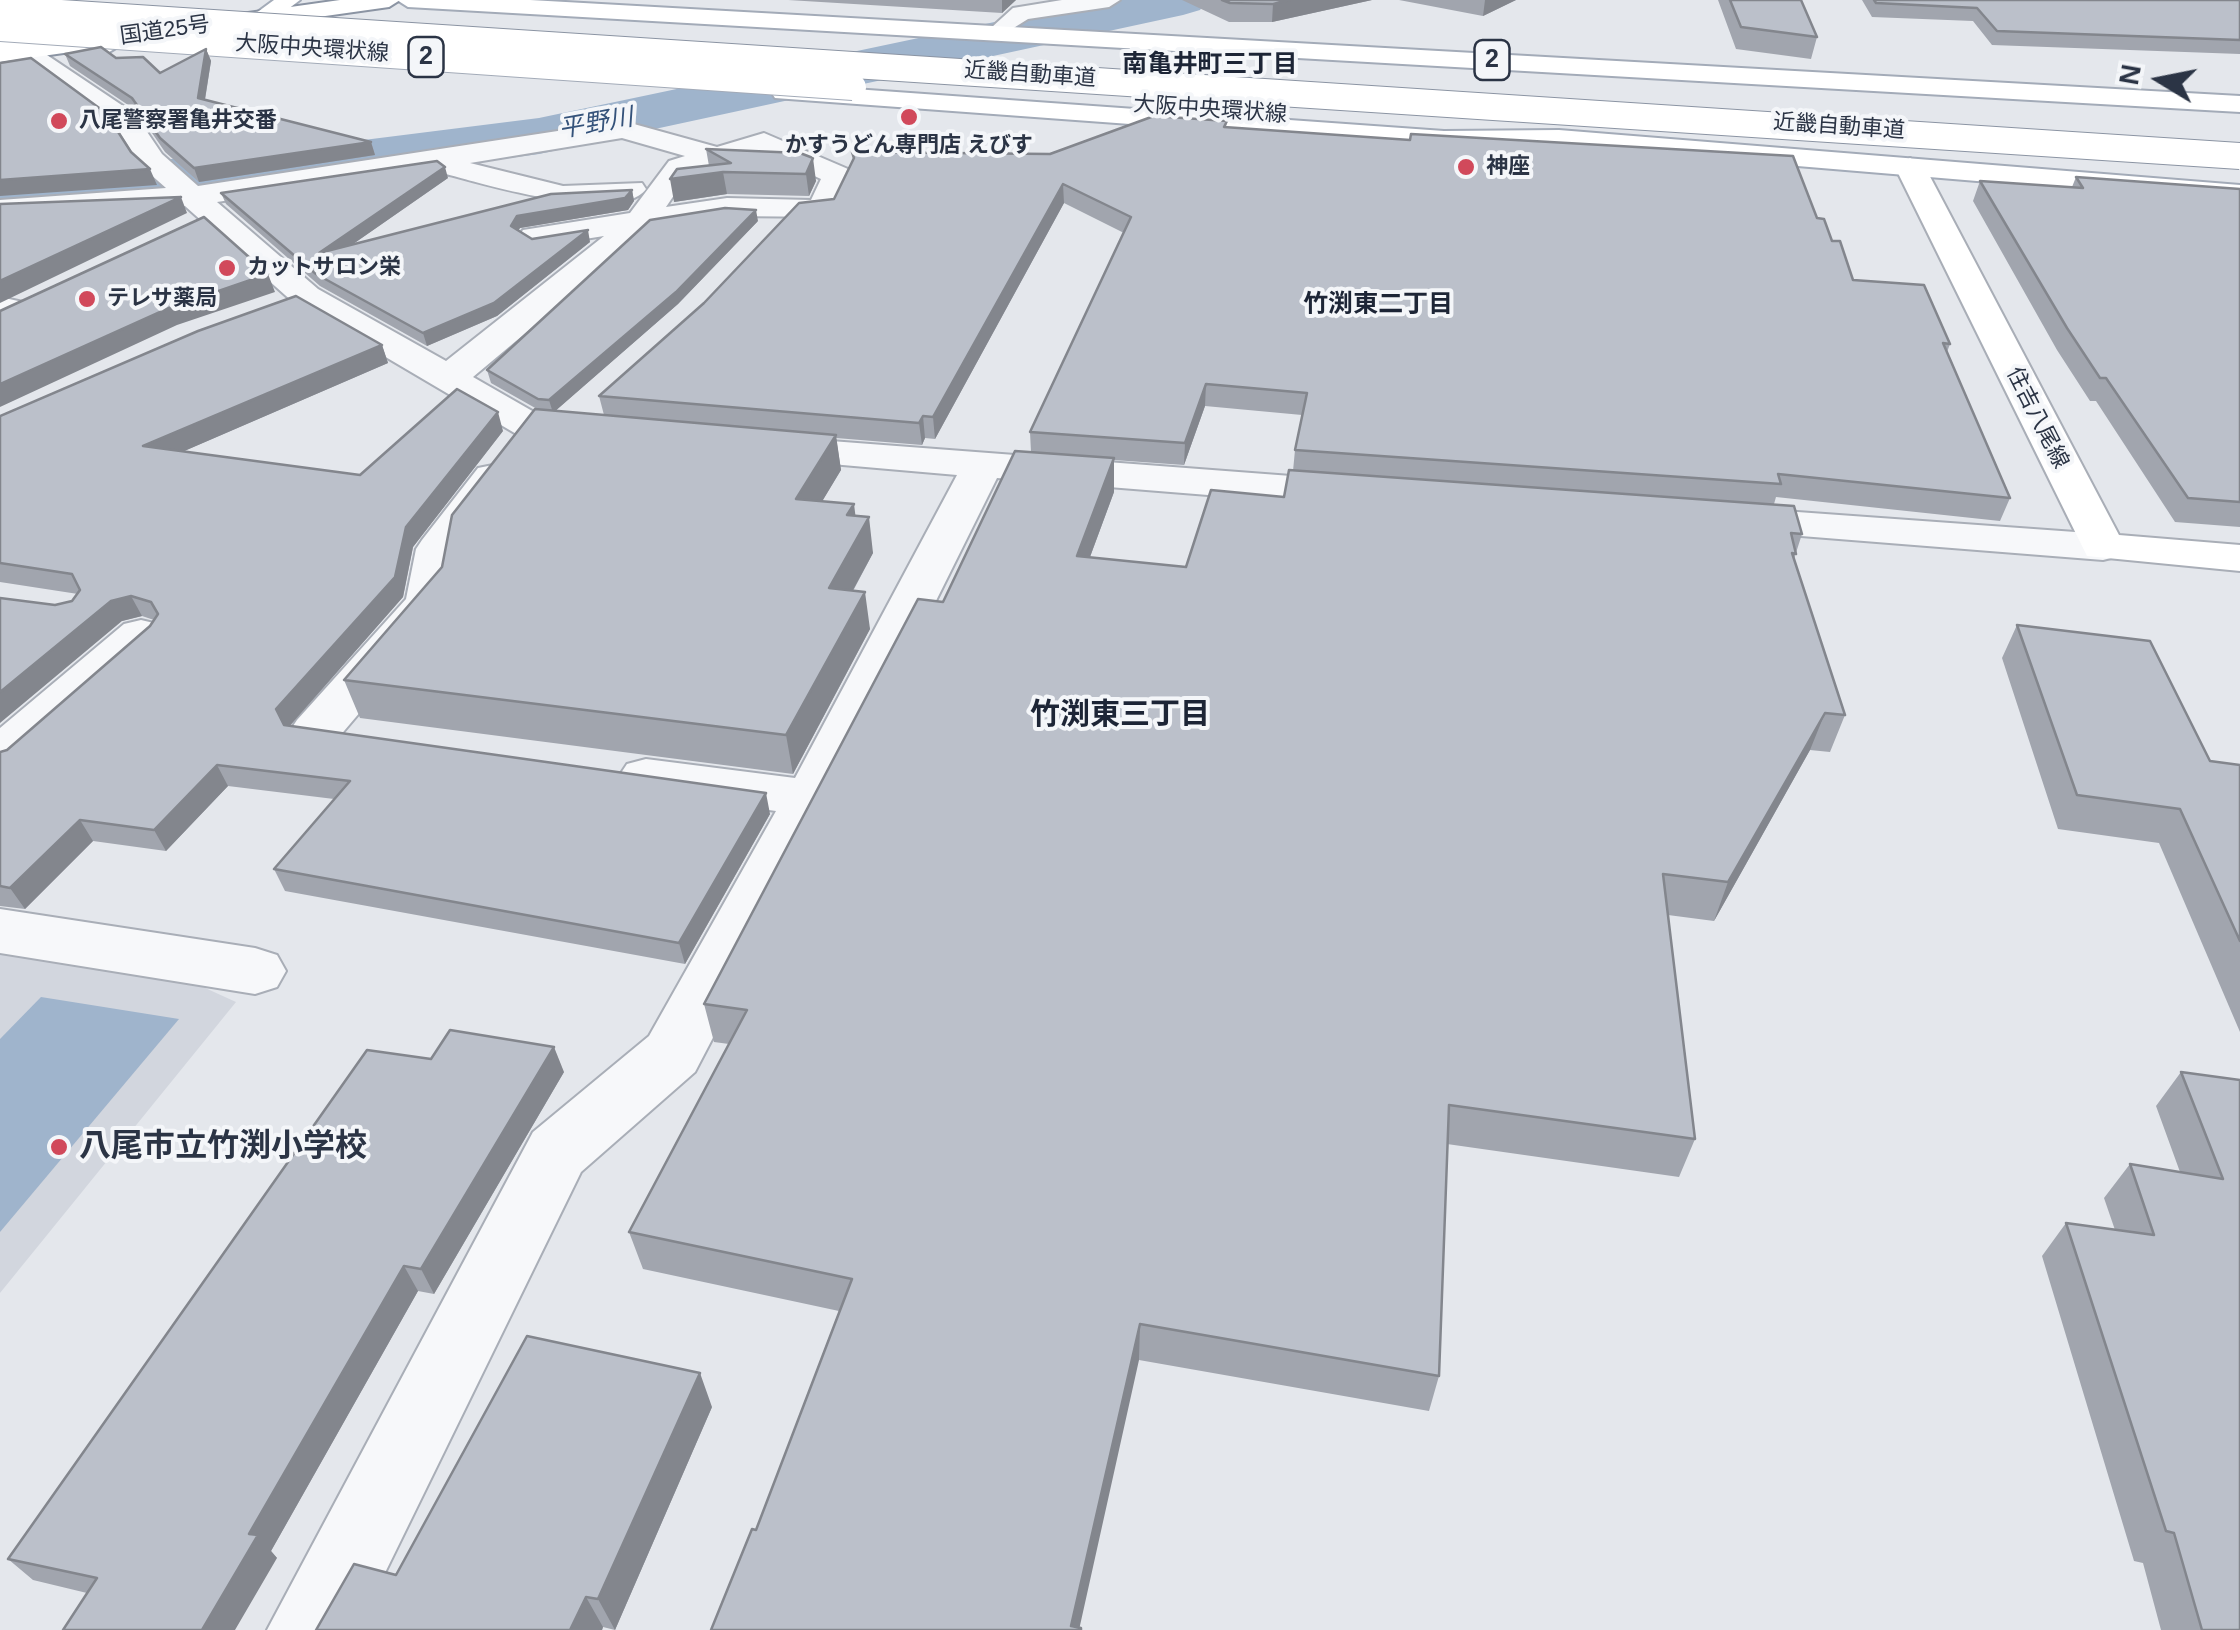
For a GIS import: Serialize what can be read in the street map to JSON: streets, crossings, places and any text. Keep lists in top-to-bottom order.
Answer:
{
  "streets": {
    "main road": [
      "国道25号",
      "大阪中央環状線",
      "2",
      "近畿自動車道",
      "住吉八尾線"
    ]
  },
  "crossings": [
    ["大阪中央環状線", "住吉八尾線"]
  ],
  "districts": ["南亀井町三丁目", "竹渕東二丁目", "竹渕東三丁目"],
  "water": ["平野川"],
  "places": [
    "かすうどん専門店 えびす",
    "八尾警察署亀井交番",
    "神座",
    "カットサロン栄",
    "テレサ薬局",
    "八尾市立竹渕小学校"
  ],
  "north": "left"
}
